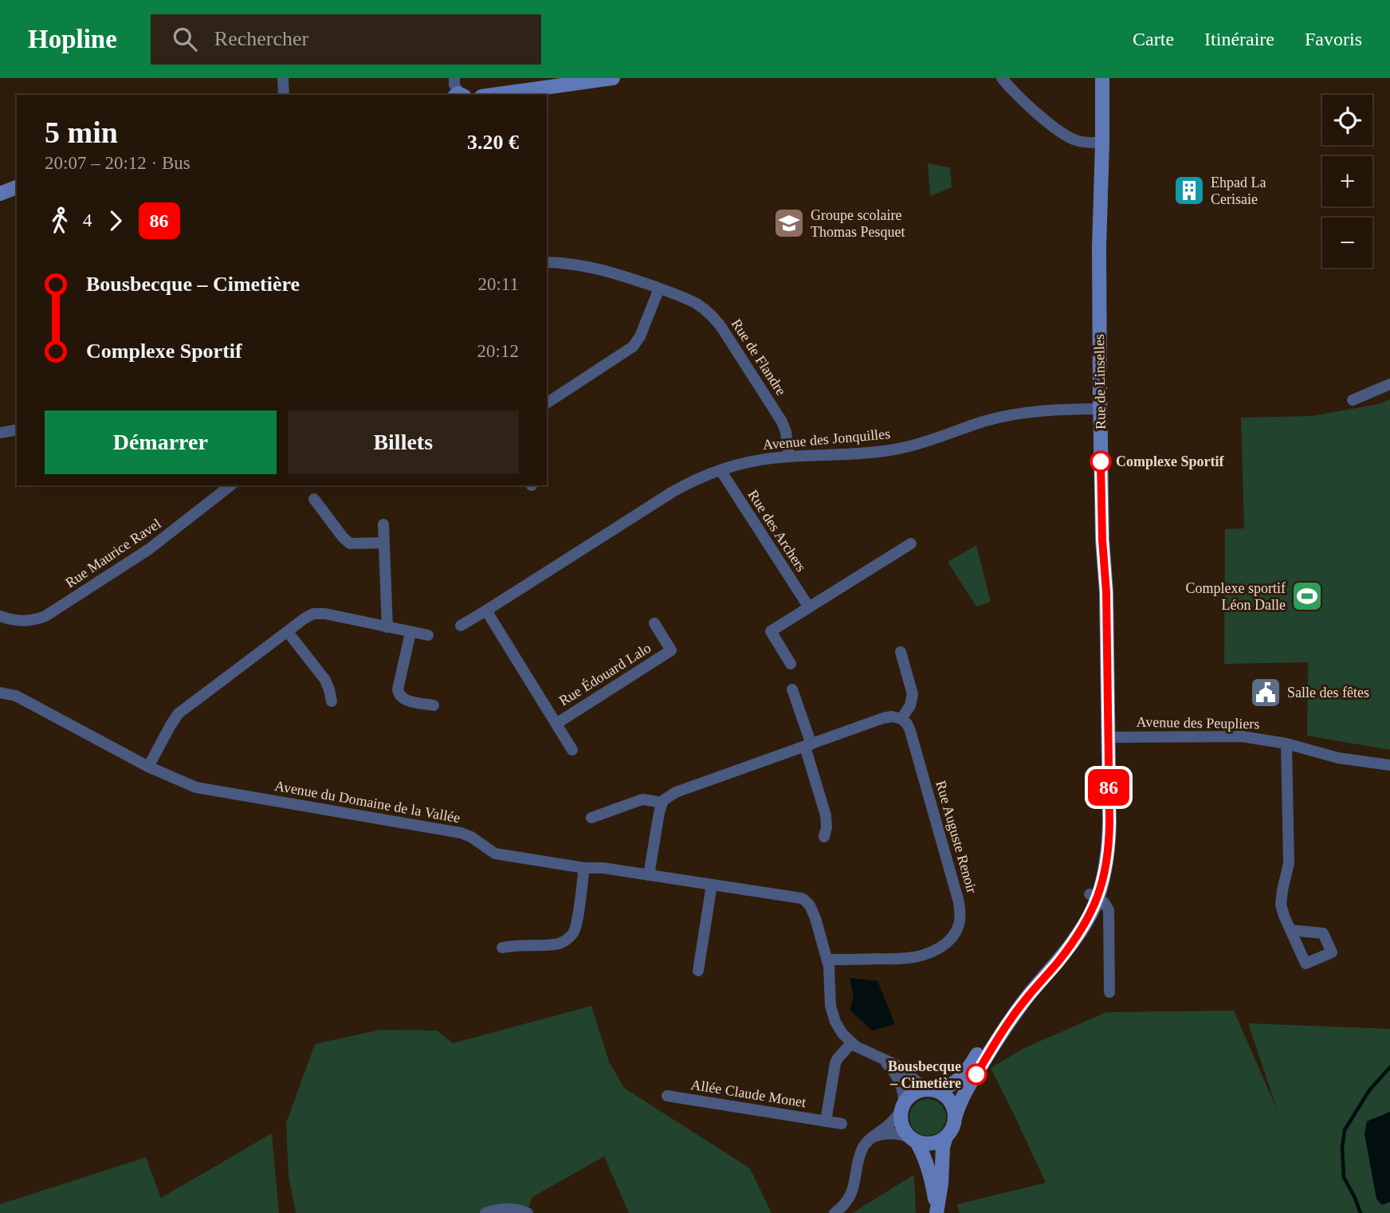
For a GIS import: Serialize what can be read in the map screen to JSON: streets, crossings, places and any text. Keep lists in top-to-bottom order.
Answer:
{
  "streets": {
    "street": [
      "Rue de Flandre",
      "Rue de Linselles",
      "Avenue des Jonquilles",
      "Rue des Archers",
      "Rue Maurice Ravel",
      "Rue Édouard Lalo",
      "Avenue des Peupliers",
      "Avenue du Domaine de la Vallée",
      "Rue Auguste Renoir",
      "Allée Claude Monet"
    ]
  },
  "crossings": [
    ["Rue de Flandre", "Avenue des Jonquilles"],
    ["Rue de Linselles", "Avenue des Jonquilles"],
    ["Rue de Linselles", "Avenue des Peupliers"],
    ["Rue de Linselles", "Avenue du Domaine de la Vallée"],
    ["Avenue des Jonquilles", "Rue des Archers"],
    ["Avenue des Jonquilles", "Rue Édouard Lalo"],
    ["Avenue du Domaine de la Vallée", "Rue Auguste Renoir"]
  ],
  "places": {
    "building": ["Ehpad La Cerisaie"],
    "school or university": ["Groupe scolaire Thomas Pesquet"],
    "other": ["Complexe Sportif", "Bousbecque – Cimetière"],
    "sports": ["Complexe sportif Léon Dalle"],
    "public building": ["Salle des fêtes"]
  },
  "lines": ["bus line 86"],
  "page": {
    "header": "Hopline",
    "search": "Rechercher",
    "nav": ["Carte", "Itinéraire", "Favoris"],
    "on_map": "86",
    "map_buttons": ["+", "−"],
    "heading": ["5 min", "20:07 – 20:12 · Bus", "3.20 €"],
    "legs": ["4", "86"],
    "list": [
      {
        "name": "Bousbecque – Cimetière",
        "value": "20:11"
      },
      {
        "name": "Complexe Sportif",
        "value": "20:12"
      }
    ],
    "buttons": ["Démarrer", "Billets"]
  }
}
